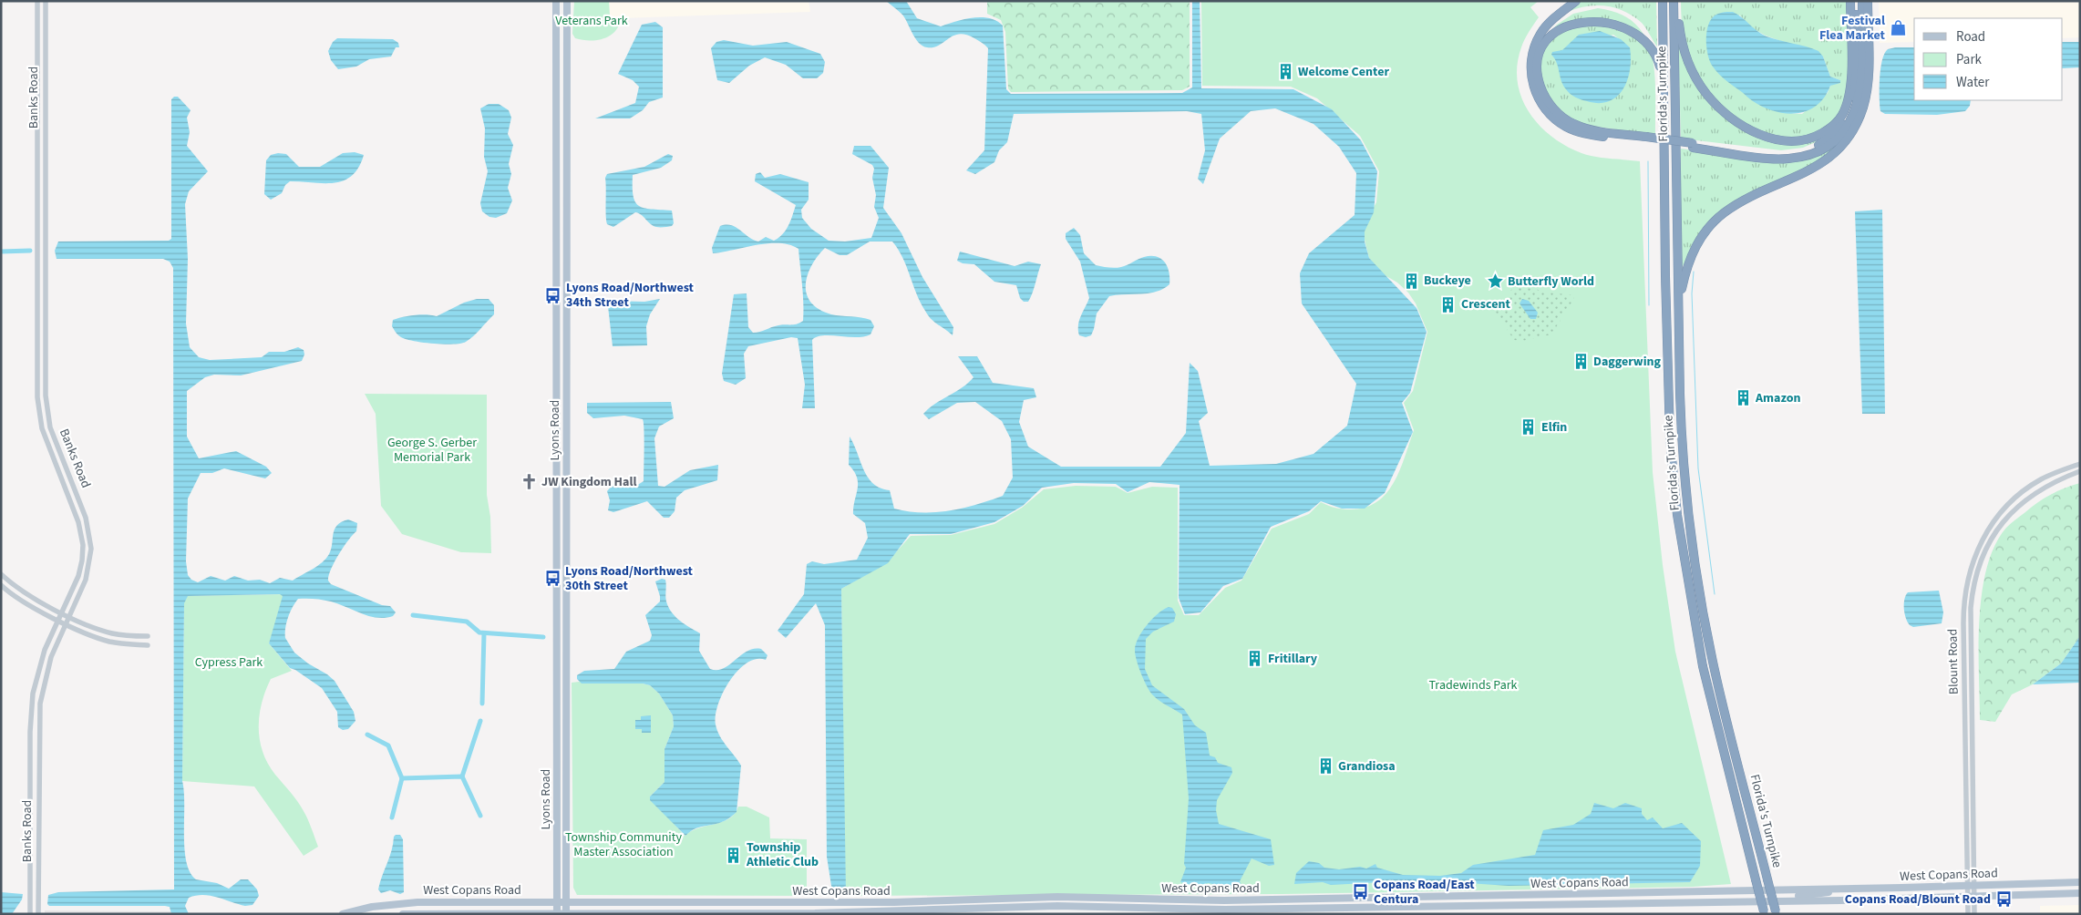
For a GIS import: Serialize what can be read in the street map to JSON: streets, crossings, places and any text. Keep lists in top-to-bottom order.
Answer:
{
  "streets": {
    "highway": ["Florida's Turnpike"],
    "main road": ["Lyons Road", "West Copans Road"],
    "street": ["Banks Road", "Blount Road"]
  },
  "crossings": [
    ["Lyons Road", "West Copans Road"],
    ["Blount Road", "West Copans Road"]
  ],
  "parks": [
    "Veterans Park",
    "George S. Gerber Memorial Park",
    "Cypress Park",
    "Tradewinds Park",
    "Township Community Master Association"
  ],
  "places": {
    "shop": ["Festival Flea Market"],
    "building": [
      "Welcome Center",
      "Buckeye",
      "Crescent",
      "Daggerwing",
      "Amazon",
      "Elfin",
      "Fritillary",
      "Grandiosa",
      "Township Athletic Club"
    ],
    "place": ["Butterfly World"],
    "bus stop": [
      "Lyons Road/Northwest 34th Street",
      "Lyons Road/Northwest 30th Street",
      "Copans Road/East Centura",
      "Copans Road/Blount Road"
    ],
    "church": ["JW Kingdom Hall"]
  },
  "legend": ["Road", "Park", "Water"]
}
